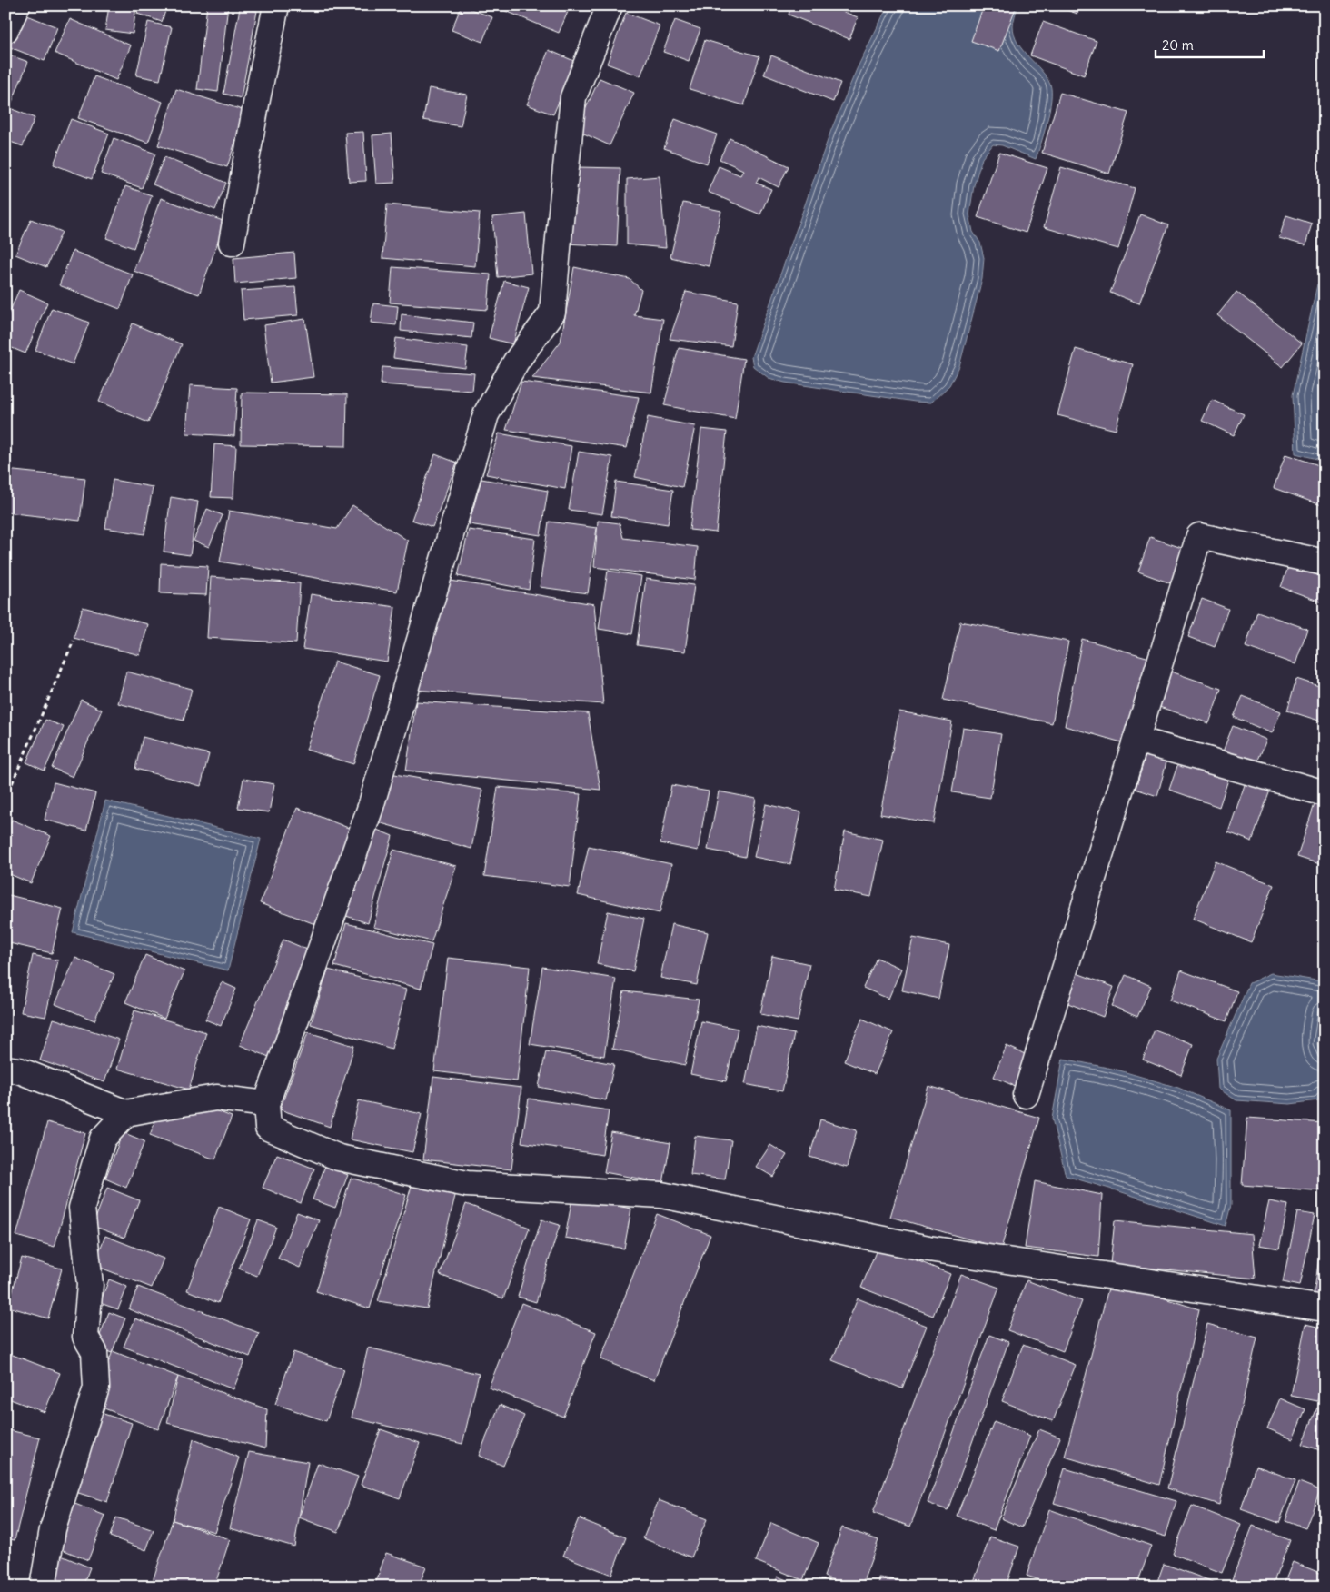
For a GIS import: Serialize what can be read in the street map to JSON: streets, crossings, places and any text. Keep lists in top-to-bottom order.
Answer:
{
  "scale_bar": "20 m"
}
